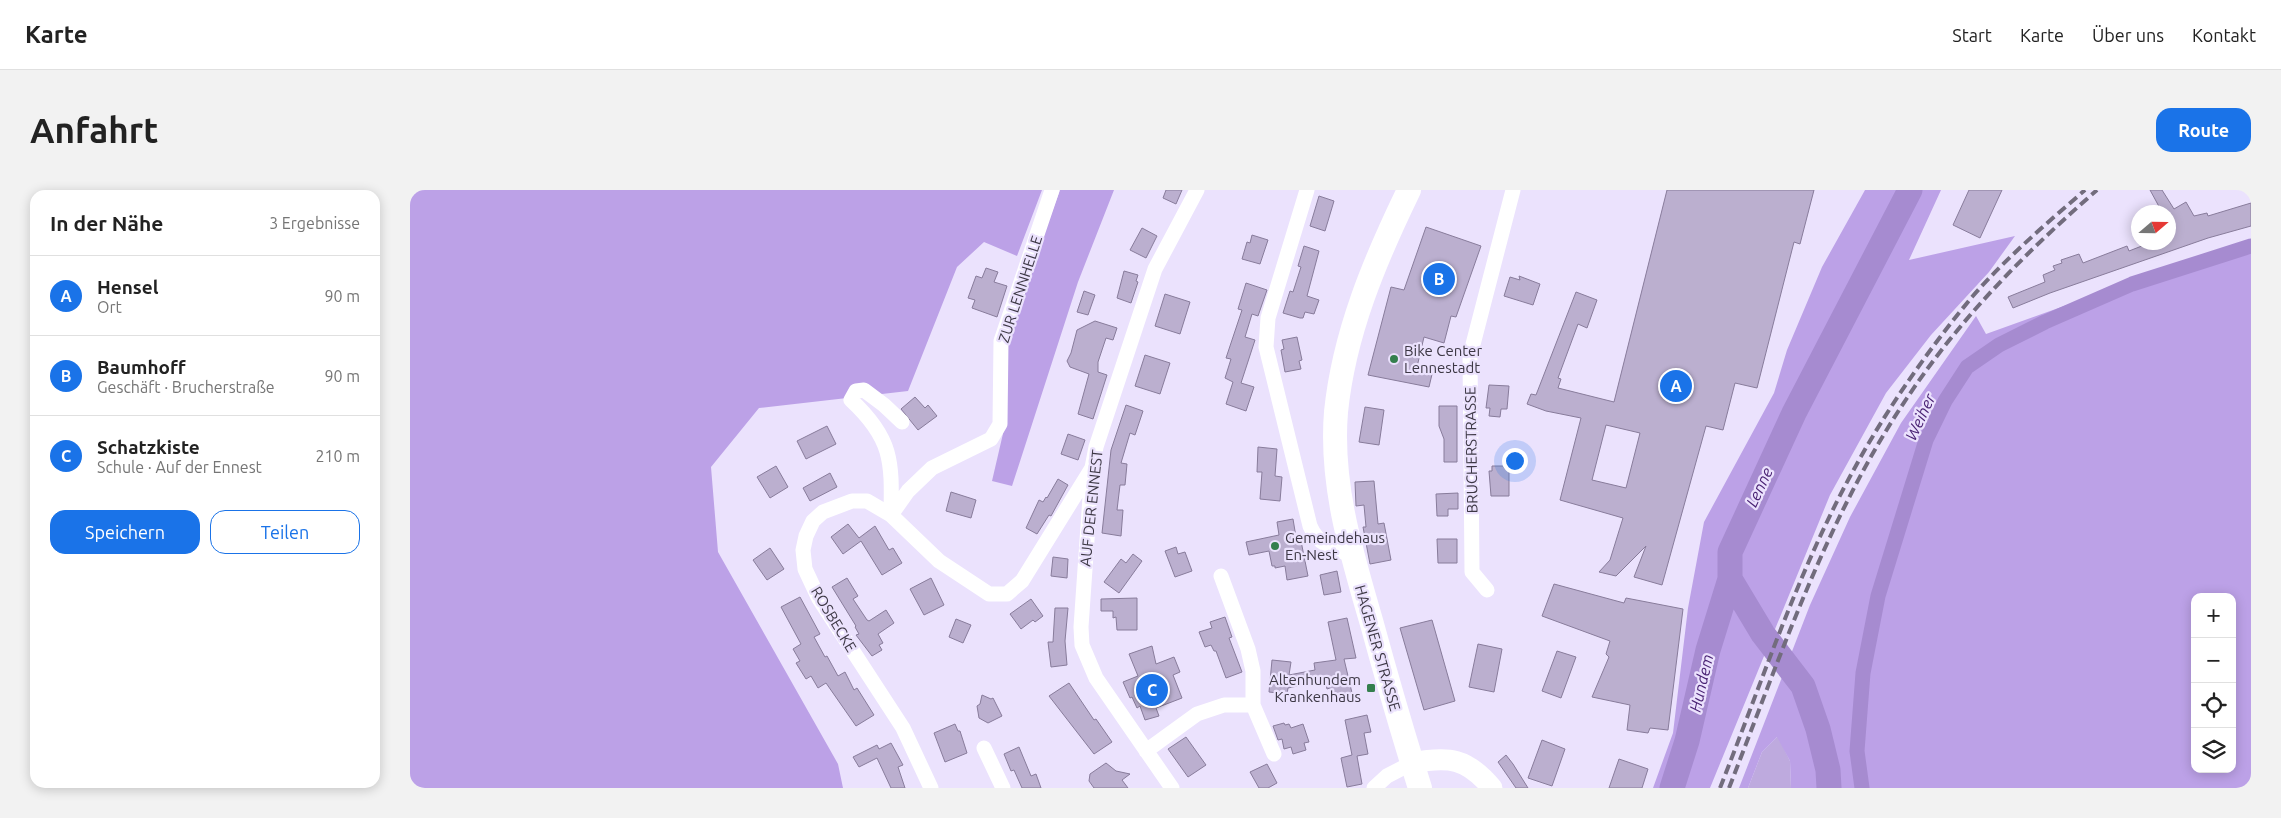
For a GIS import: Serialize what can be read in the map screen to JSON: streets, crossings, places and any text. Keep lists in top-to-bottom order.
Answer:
{
  "streets": {
    "main road": ["HAGENER STRASSE"],
    "street": [
      "ZUR LENNHELLE",
      "BRUCHERSTRASSE",
      "AUF DER ENNEST",
      "ROSBECKE"
    ]
  },
  "crossings": [
    ["ZUR LENNHELLE", "ROSBECKE"],
    ["AUF DER ENNEST", "ROSBECKE"]
  ],
  "water": ["Weiher", "Lenne", "Hundem"],
  "places": {
    "other": ["Bike Center Lennestadt", "Gemeindehaus En-Nest"],
    "transit": ["Altenhundem Krankenhaus"]
  },
  "north": "right",
  "page": {
    "header": "Karte",
    "nav": [
      "Start",
      "Karte",
      "Über uns",
      "Kontakt"
    ],
    "buttons": [
      "Route",
      ["Speichern", "Teilen"]
    ],
    "title": "Anfahrt",
    "heading": ["In der Nähe", "3 Ergebnisse"],
    "list": [
      {
        "mark": "A",
        "name": "Hensel",
        "note": "Ort",
        "value": "90 m"
      },
      {
        "mark": "B",
        "name": "Baumhoff",
        "note": "Geschäft · Brucherstraße",
        "value": "90 m"
      },
      {
        "mark": "C",
        "name": "Schatzkiste",
        "note": "Schule · Auf der Ennest",
        "value": "210 m"
      }
    ],
    "pins": ["B", "A", "C"],
    "map_buttons": ["+", "−"]
  }
}
